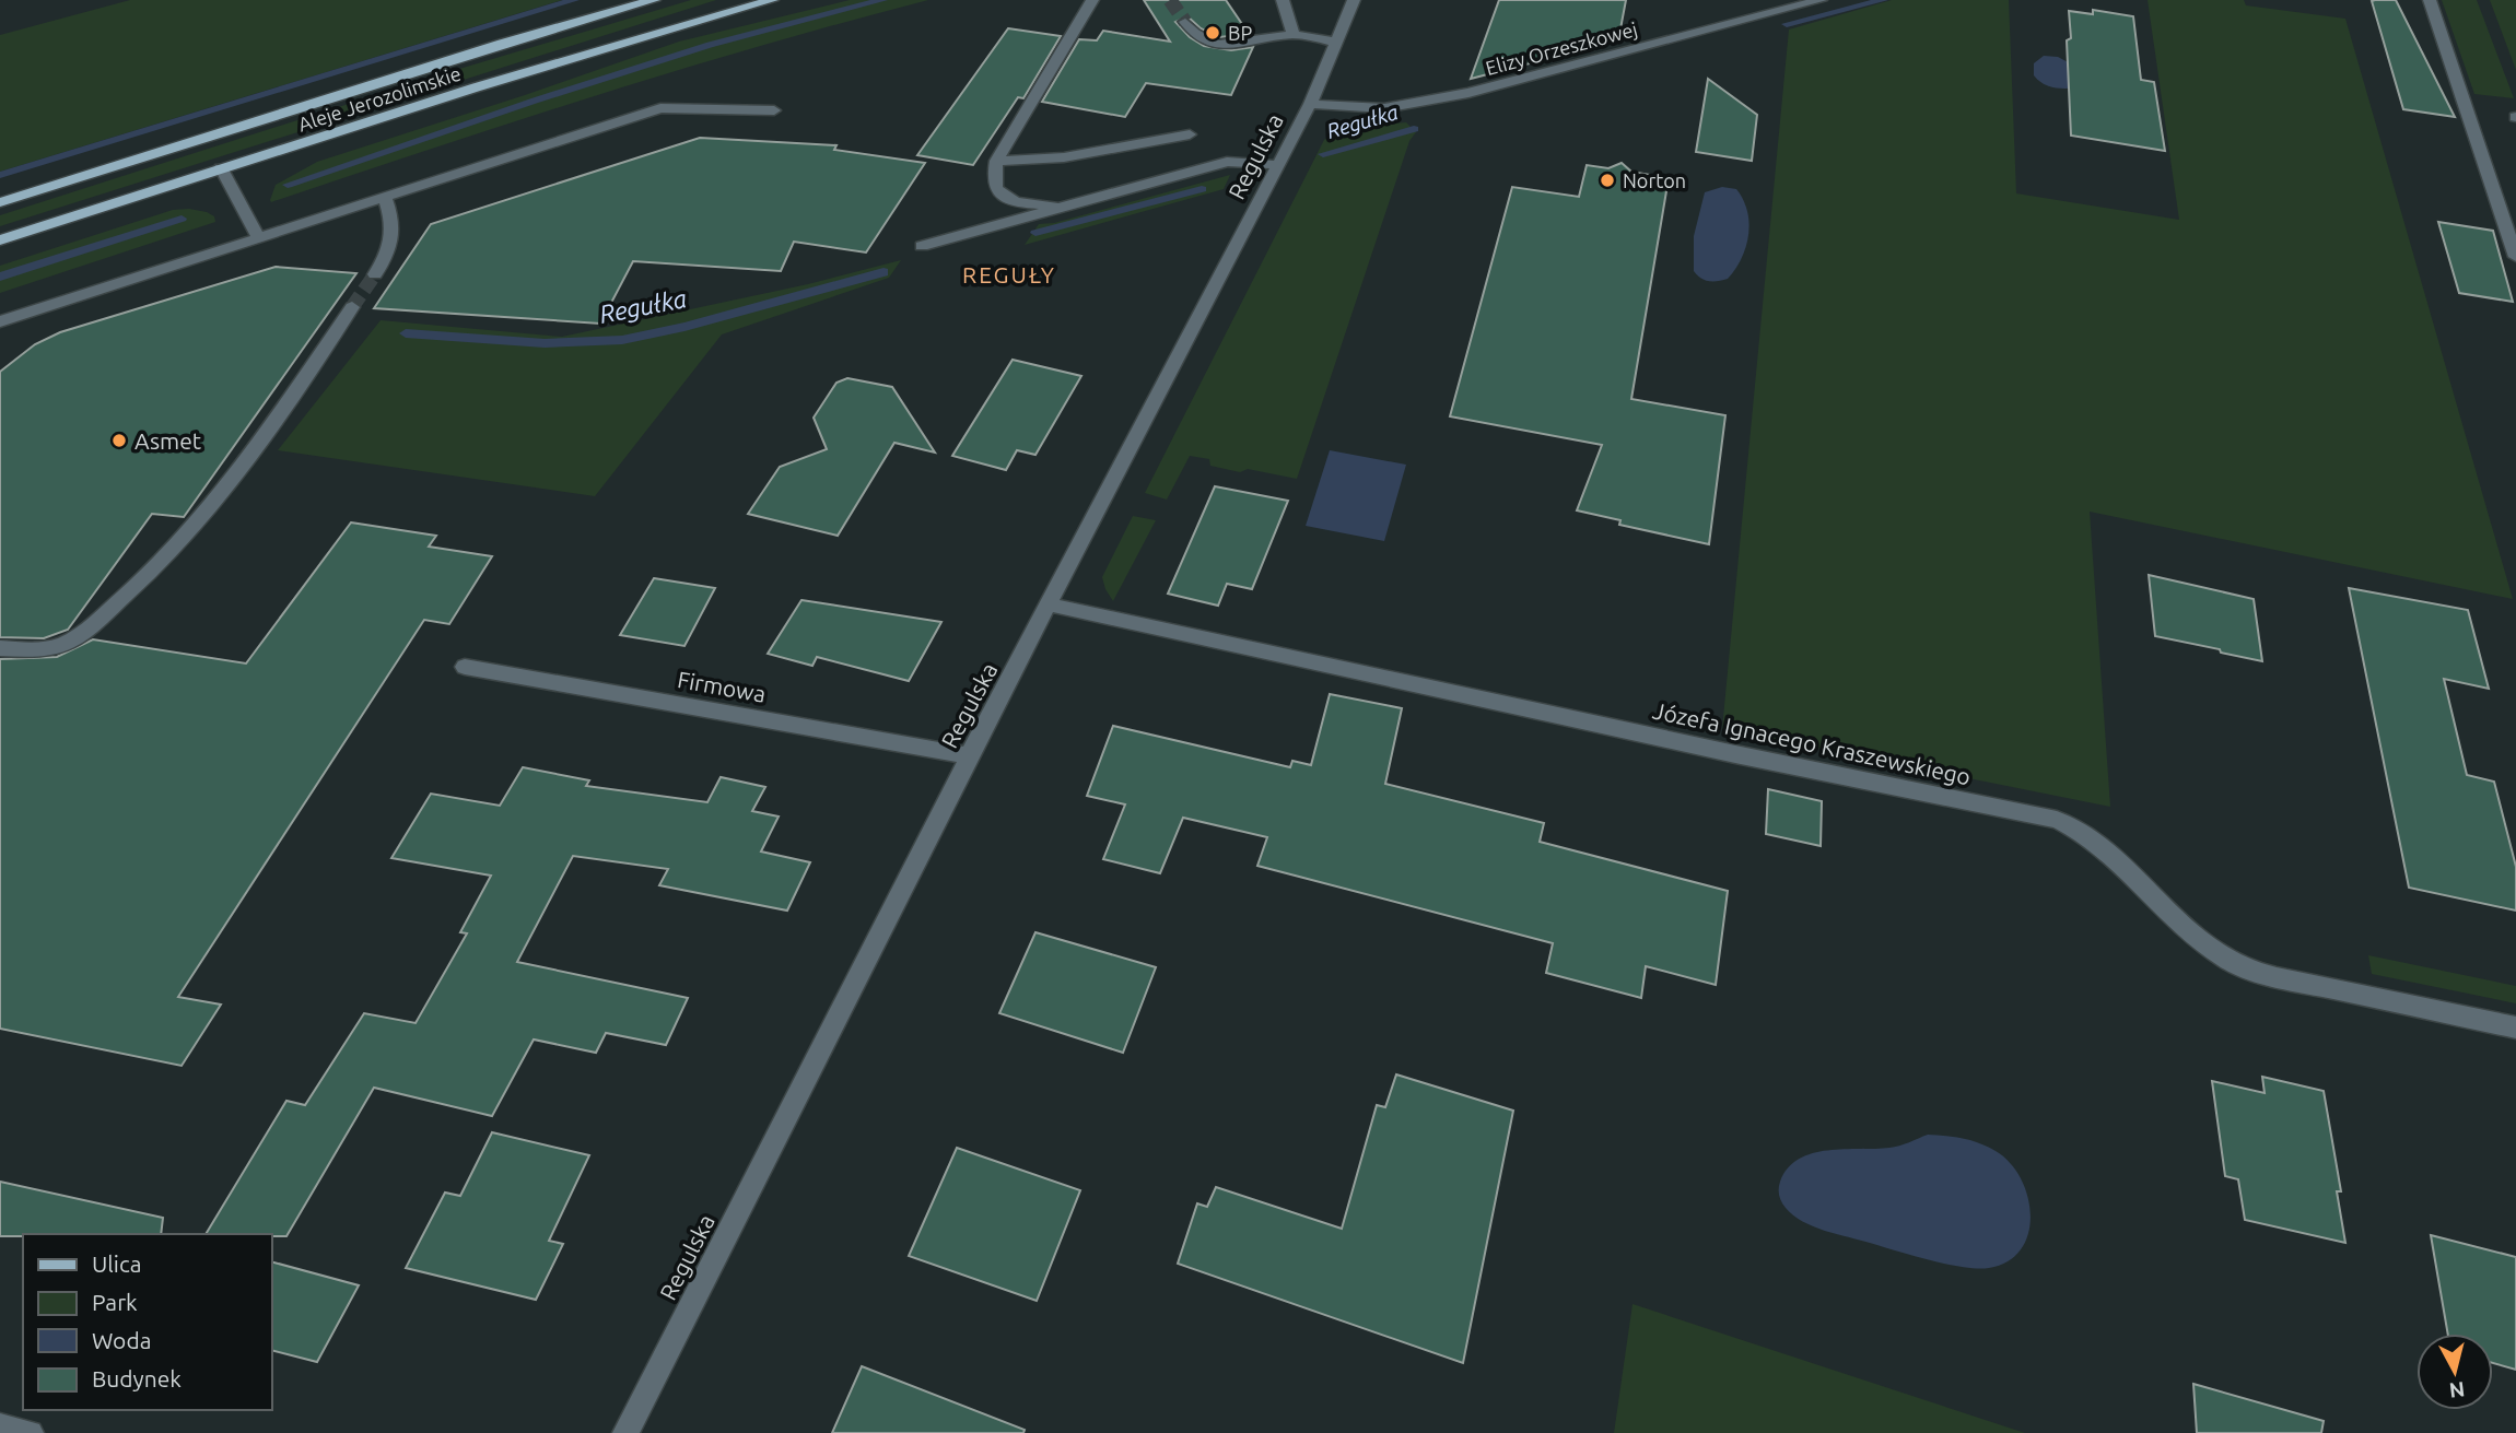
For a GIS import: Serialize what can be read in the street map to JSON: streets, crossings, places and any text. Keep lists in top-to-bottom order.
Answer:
{
  "streets": {
    "main road": ["Aleje Jerozolimskie"],
    "street": [
      "Elizy Orzeszkowej",
      "Regulska",
      "Firmowa",
      "Józefa Ignacego Kraszewskiego"
    ]
  },
  "crossings": [
    ["Elizy Orzeszkowej", "Regulska"],
    ["Regulska", "Firmowa"],
    ["Regulska", "Józefa Ignacego Kraszewskiego"]
  ],
  "districts": ["REGUŁY"],
  "water": ["Regułka"],
  "places": ["BP", "Norton", "Asmet"],
  "legend": [
    "Ulica",
    "Park",
    "Woda",
    "Budynek"
  ],
  "north": "bottom"
}
